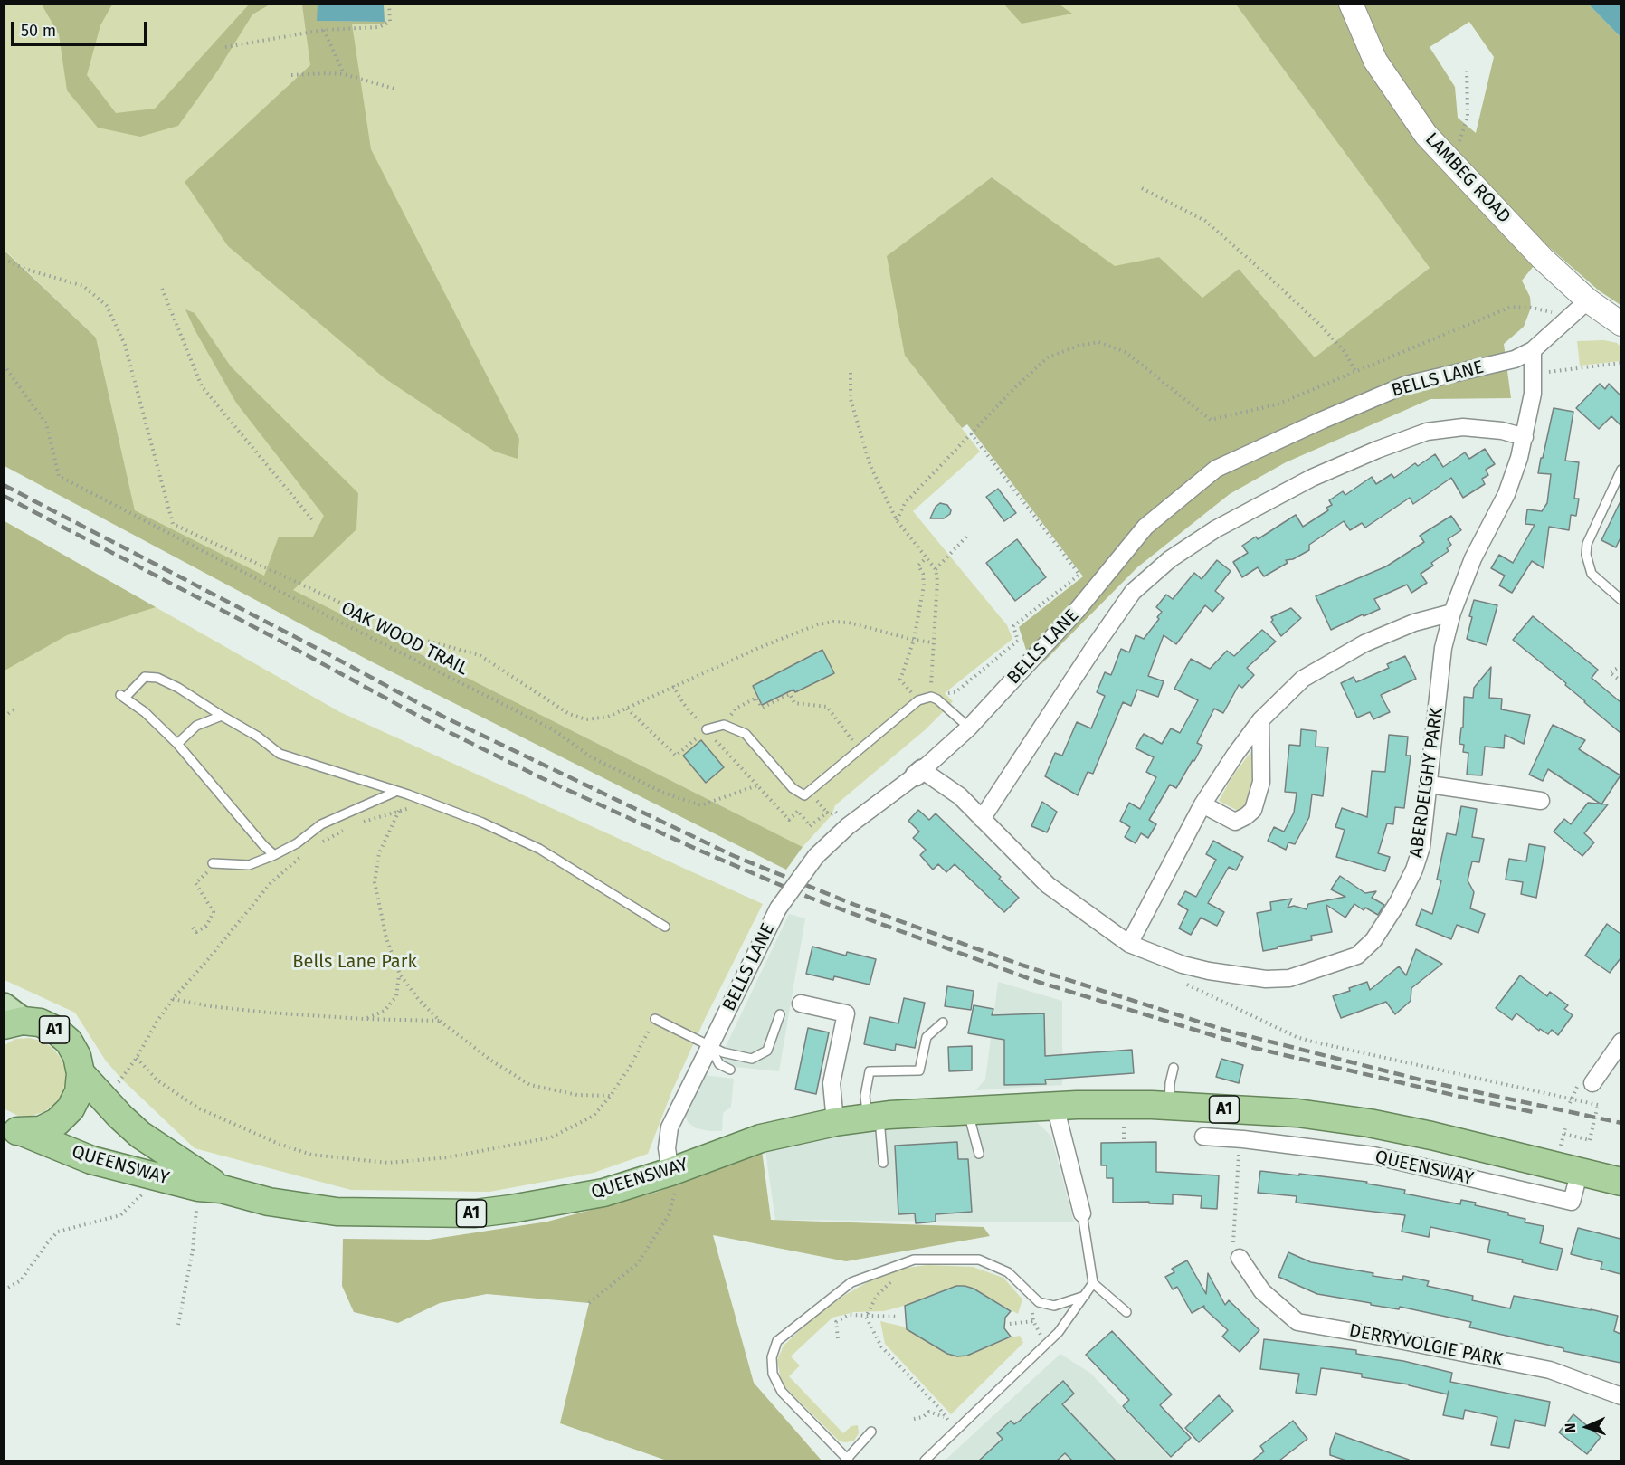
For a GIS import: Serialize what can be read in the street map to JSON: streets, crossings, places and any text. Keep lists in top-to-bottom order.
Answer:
{
  "streets": {
    "highway": ["A1", "QUEENSWAY"],
    "main road": ["LAMBEG ROAD"],
    "street": ["BELLS LANE", "ABERDELGHY PARK", "DERRYVOLGIE PARK"],
    "path": ["OAK WOOD TRAIL"]
  },
  "crossings": [
    ["LAMBEG ROAD", "BELLS LANE"],
    ["BELLS LANE", "ABERDELGHY PARK"],
    ["BELLS LANE", "QUEENSWAY"],
    ["A1", "QUEENSWAY"]
  ],
  "parks": ["Bells Lane Park"],
  "scale_bar": "50 m",
  "north": "left"
}
